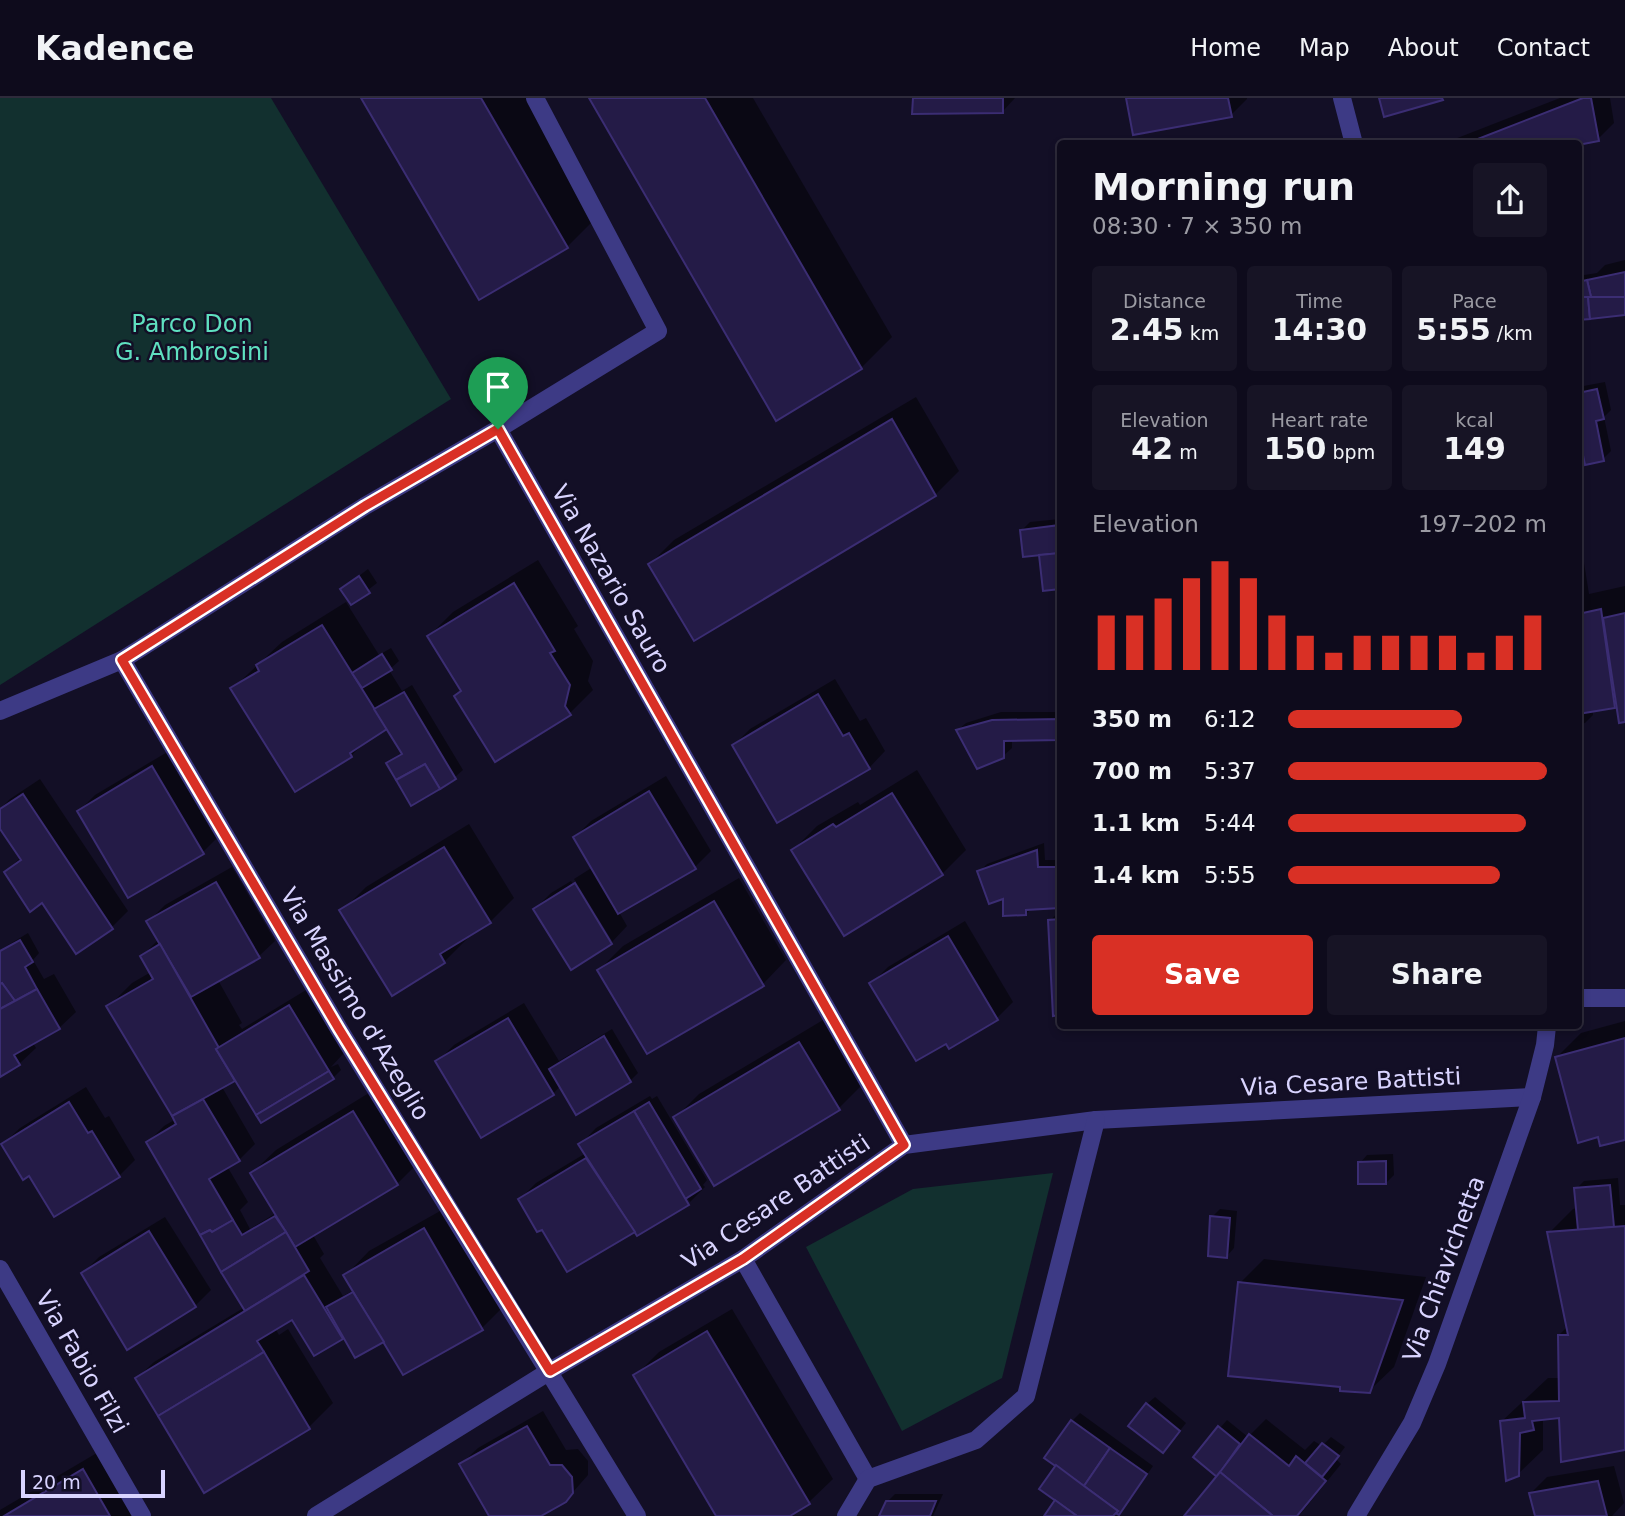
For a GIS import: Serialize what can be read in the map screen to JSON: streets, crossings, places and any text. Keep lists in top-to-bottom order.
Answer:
{
  "streets": {
    "street": [
      "Via Nazario Sauro",
      "Via Massimo d'Azeglio",
      "Via Cesare Battisti",
      "Via Chiavichetta",
      "Via Fabio Filzi"
    ]
  },
  "crossings": [
    ["Via Nazario Sauro", "Via Cesare Battisti"],
    ["Via Massimo d'Azeglio", "Via Cesare Battisti"],
    ["Via Cesare Battisti", "Via Chiavichetta"]
  ],
  "parks": ["Parco Don G. Ambrosini"],
  "scale_bar": "20 m",
  "page": {
    "header": "Kadence",
    "nav": [
      "Home",
      "Map",
      "About",
      "Contact"
    ],
    "heading": ["Morning run", "08:30 · 7 × 350 m"],
    "stats": [
      ["Distance", "2.45 km"],
      ["Time", "14:30"],
      ["Pace", "5:55 /km"],
      ["Elevation", "42 m"],
      ["Heart rate", "150 bpm"],
      ["kcal", "149"]
    ],
    "chart": ["Elevation", "197–202 m"],
    "list": [
      {
        "name": "350 m",
        "note": "6:12"
      },
      {
        "name": "700 m",
        "note": "5:37"
      },
      {
        "name": "1.1 km",
        "note": "5:44"
      },
      {
        "name": "1.4 km",
        "note": "5:55"
      }
    ],
    "buttons": ["Save", "Share"],
    "scale": "20 m"
  }
}
